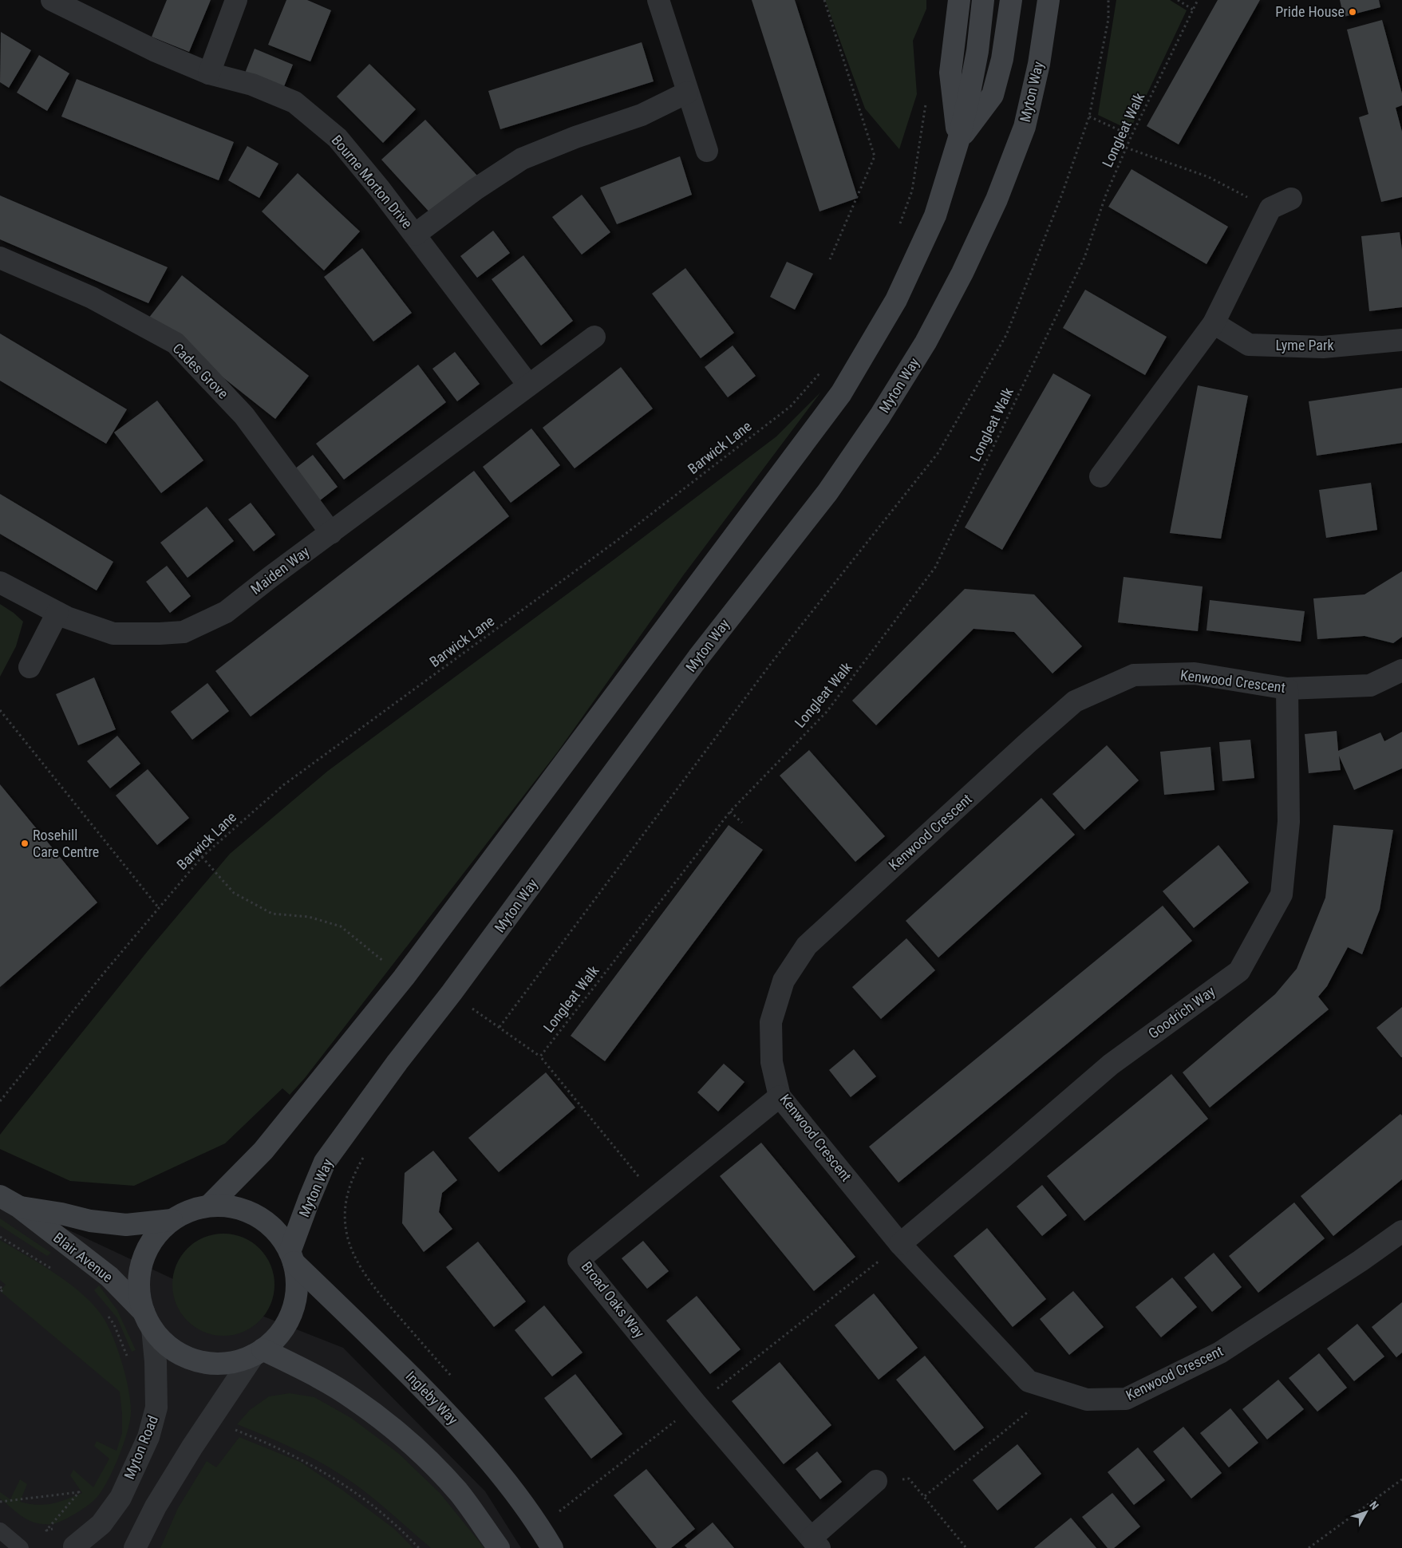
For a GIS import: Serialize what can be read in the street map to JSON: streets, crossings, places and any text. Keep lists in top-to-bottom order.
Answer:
{
  "streets": {
    "street": [
      "Myton Way",
      "Bourne Morton Drive",
      "Lyme Park",
      "Cades Grove",
      "Maiden Way",
      "Kenwood Crescent",
      "Goodrich Way",
      "Blair Avenue",
      "Broad Oaks Way",
      "Ingleby Way",
      "Myton Road"
    ],
    "path": ["Longleat Walk", "Barwick Lane"]
  },
  "crossings": [
    ["Myton Way", "Ingleby Way"],
    ["Bourne Morton Drive", "Maiden Way"],
    ["Cades Grove", "Maiden Way"],
    ["Kenwood Crescent", "Goodrich Way"],
    ["Kenwood Crescent", "Broad Oaks Way"],
    ["Blair Avenue", "Myton Road"]
  ],
  "places": ["Pride House", "Rosehill Care Centre"],
  "north": "top right"
}
